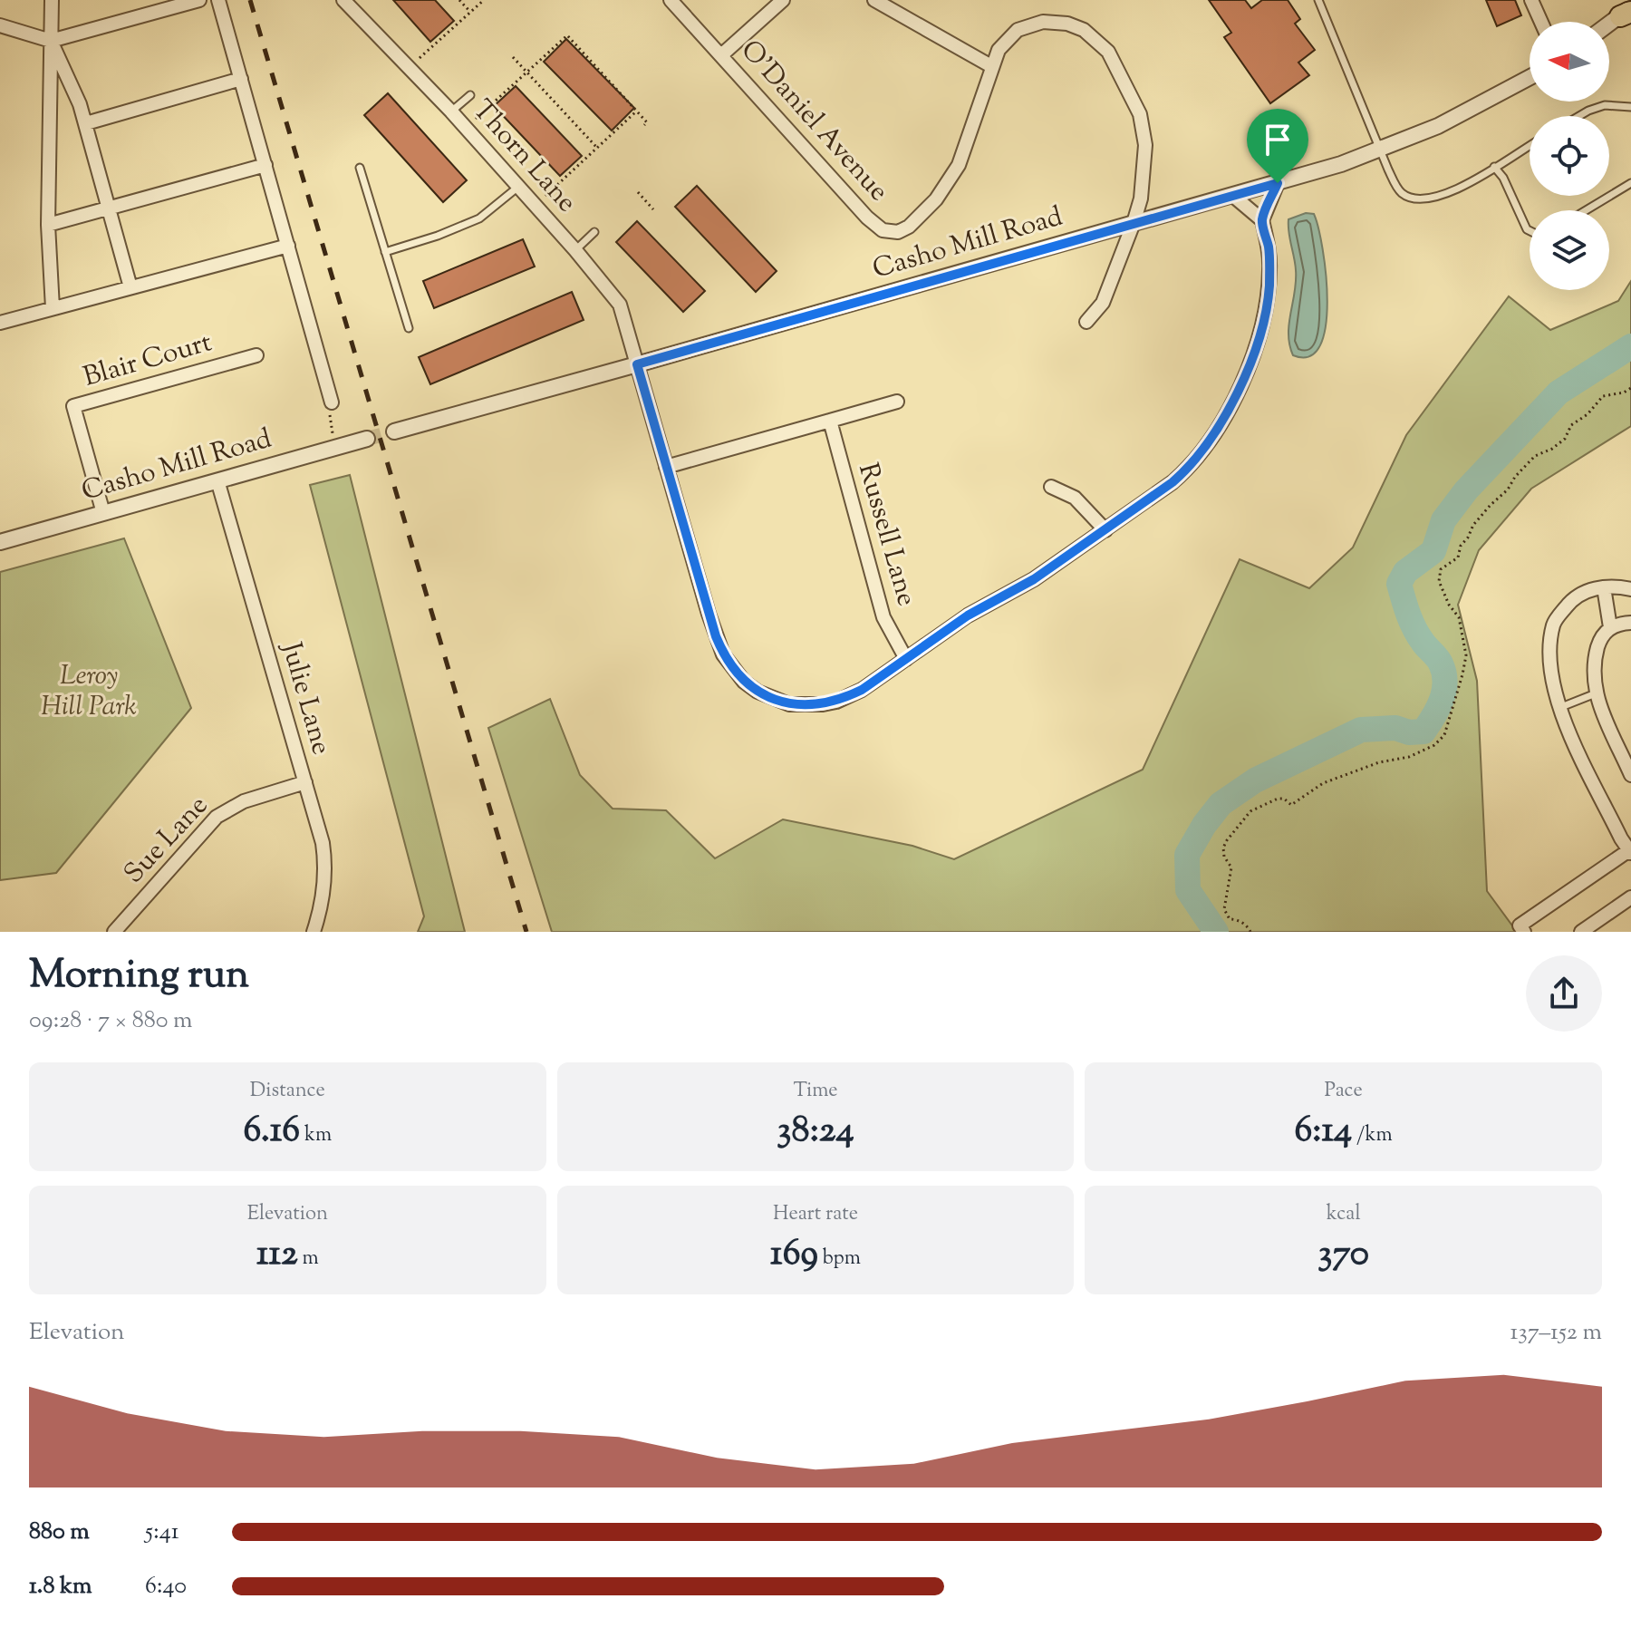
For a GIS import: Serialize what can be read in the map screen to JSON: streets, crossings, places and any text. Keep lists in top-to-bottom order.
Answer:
{
  "streets": {
    "street": [
      "O'Daniel Avenue",
      "Thorn Lane",
      "Casho Mill Road",
      "Blair Court",
      "Russell Lane",
      "Julie Lane",
      "Sue Lane"
    ]
  },
  "crossings": [
    ["Thorn Lane", "Casho Mill Road"],
    ["Thorn Lane", "Russell Lane"],
    ["Casho Mill Road", "Blair Court"],
    ["Casho Mill Road", "Julie Lane"],
    ["Julie Lane", "Sue Lane"]
  ],
  "parks": ["Leroy Hill Park"],
  "north": "left",
  "page": {
    "heading": ["Morning run", "09:28 · 7 × 880 m"],
    "stats": [
      ["Distance", "6.16 km"],
      ["Time", "38:24"],
      ["Pace", "6:14 /km"],
      ["Elevation", "112 m"],
      ["Heart rate", "169 bpm"],
      ["kcal", "370"]
    ],
    "chart": ["Elevation", "137–152 m"],
    "list": [
      {
        "name": "880 m",
        "note": "5:41"
      },
      {
        "name": "1.8 km",
        "note": "6:40"
      }
    ]
  }
}
